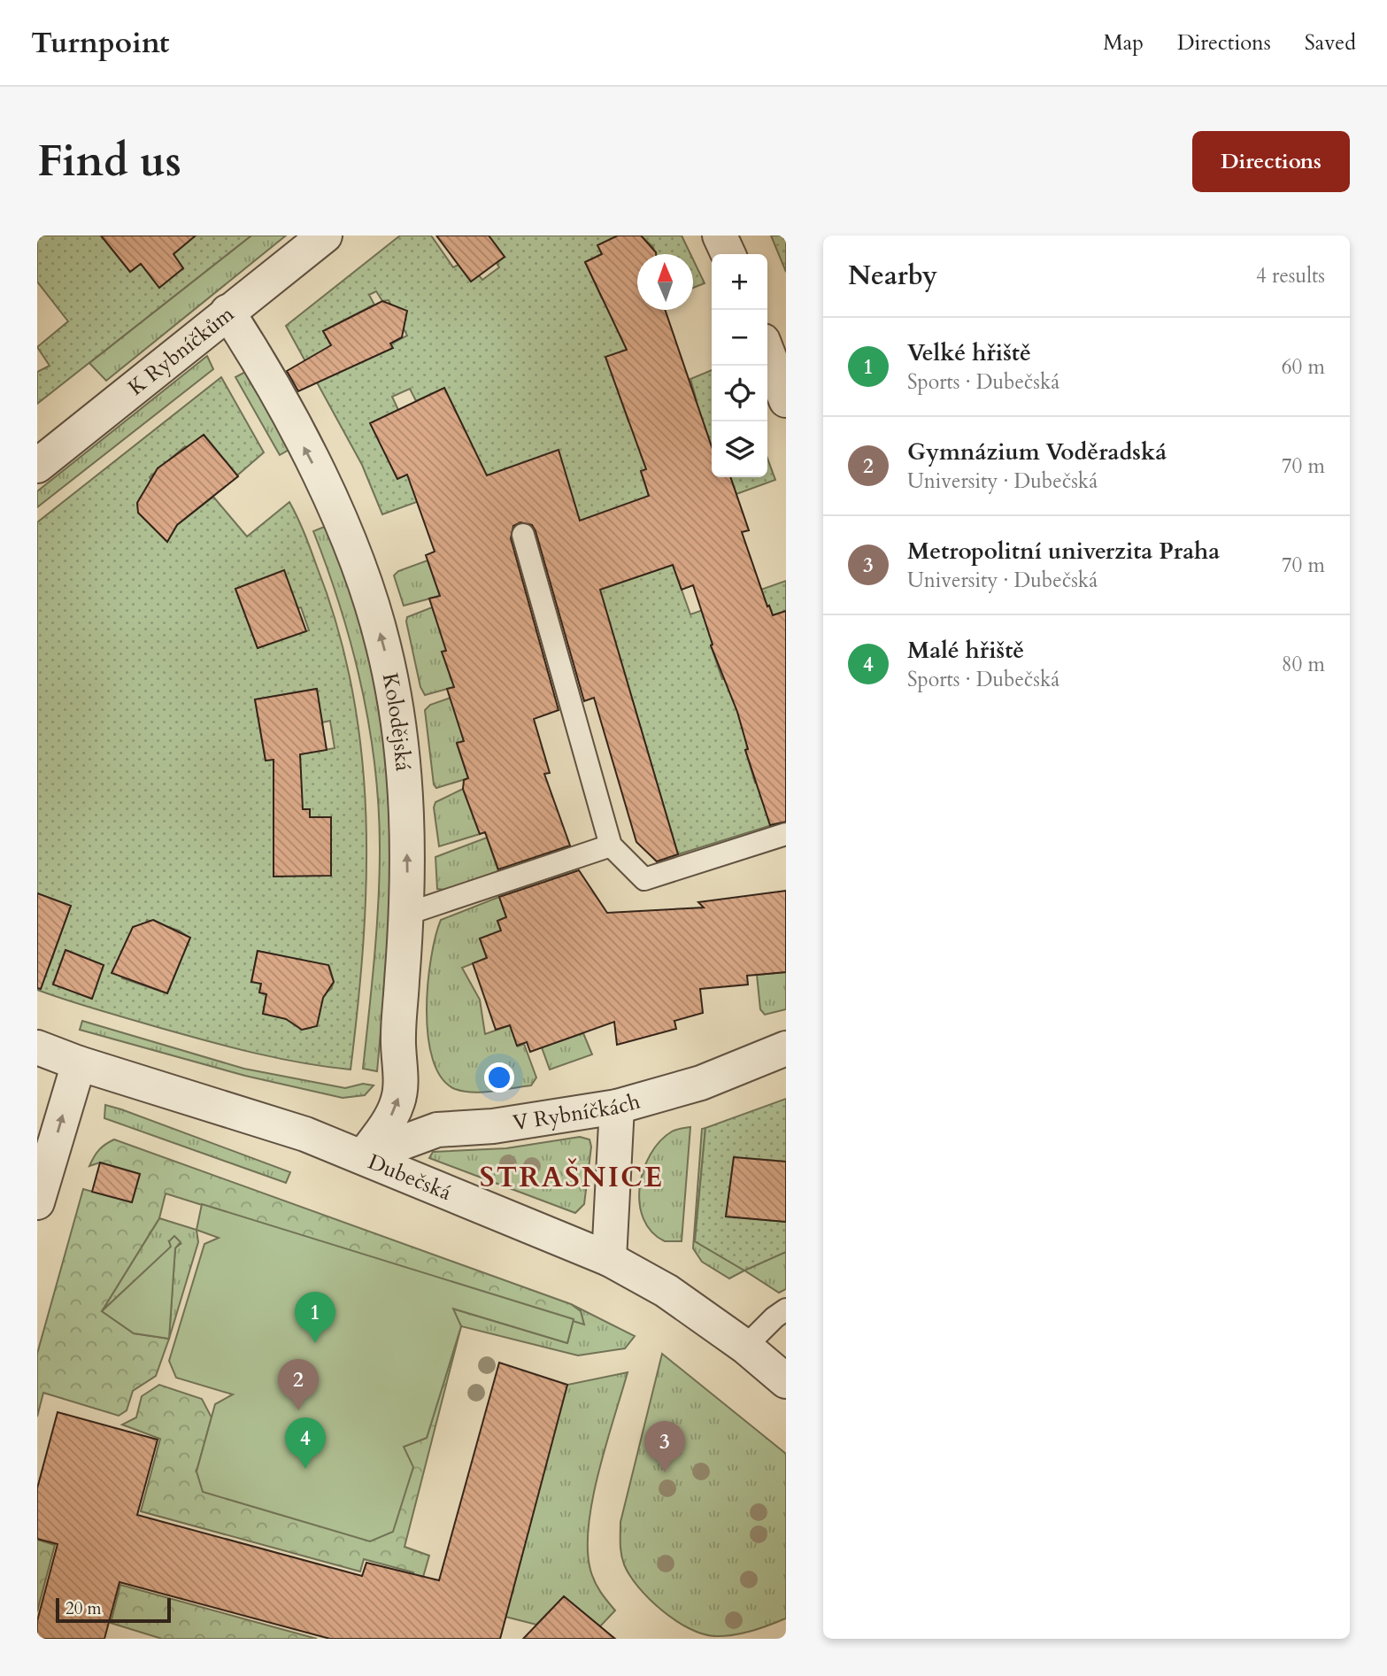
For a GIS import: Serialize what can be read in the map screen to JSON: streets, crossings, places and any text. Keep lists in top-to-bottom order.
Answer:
{
  "streets": {
    "street": [
      "K Rybníčkům",
      "Kolodějská",
      "V Rybníčkách",
      "Dubečská"
    ]
  },
  "crossings": [
    ["K Rybníčkům", "Kolodějská"],
    ["Kolodějská", "V Rybníčkách"],
    ["Kolodějská", "Dubečská"],
    ["V Rybníčkách", "Dubečská"]
  ],
  "one_way": ["Kolodějská"],
  "districts": ["STRAŠNICE"],
  "scale_bar": "20 m",
  "north": "top",
  "page": {
    "header": "Turnpoint",
    "nav": ["Map", "Directions", "Saved"],
    "buttons": "Directions",
    "title": "Find us",
    "heading": ["Nearby", "4 results"],
    "map_buttons": ["+", "−"],
    "list": [
      {
        "mark": "1",
        "name": "Velké hřiště",
        "note": "Sports · Dubečská",
        "value": "60 m"
      },
      {
        "mark": "2",
        "name": "Gymnázium Voděradská",
        "note": "University · Dubečská",
        "value": "70 m"
      },
      {
        "mark": "3",
        "name": "Metropolitní univerzita Praha",
        "note": "University · Dubečská",
        "value": "70 m"
      },
      {
        "mark": "4",
        "name": "Malé hřiště",
        "note": "Sports · Dubečská",
        "value": "80 m"
      }
    ],
    "pins": [
      "1",
      "2",
      "4",
      "3"
    ],
    "scale": "20 m"
  }
}
